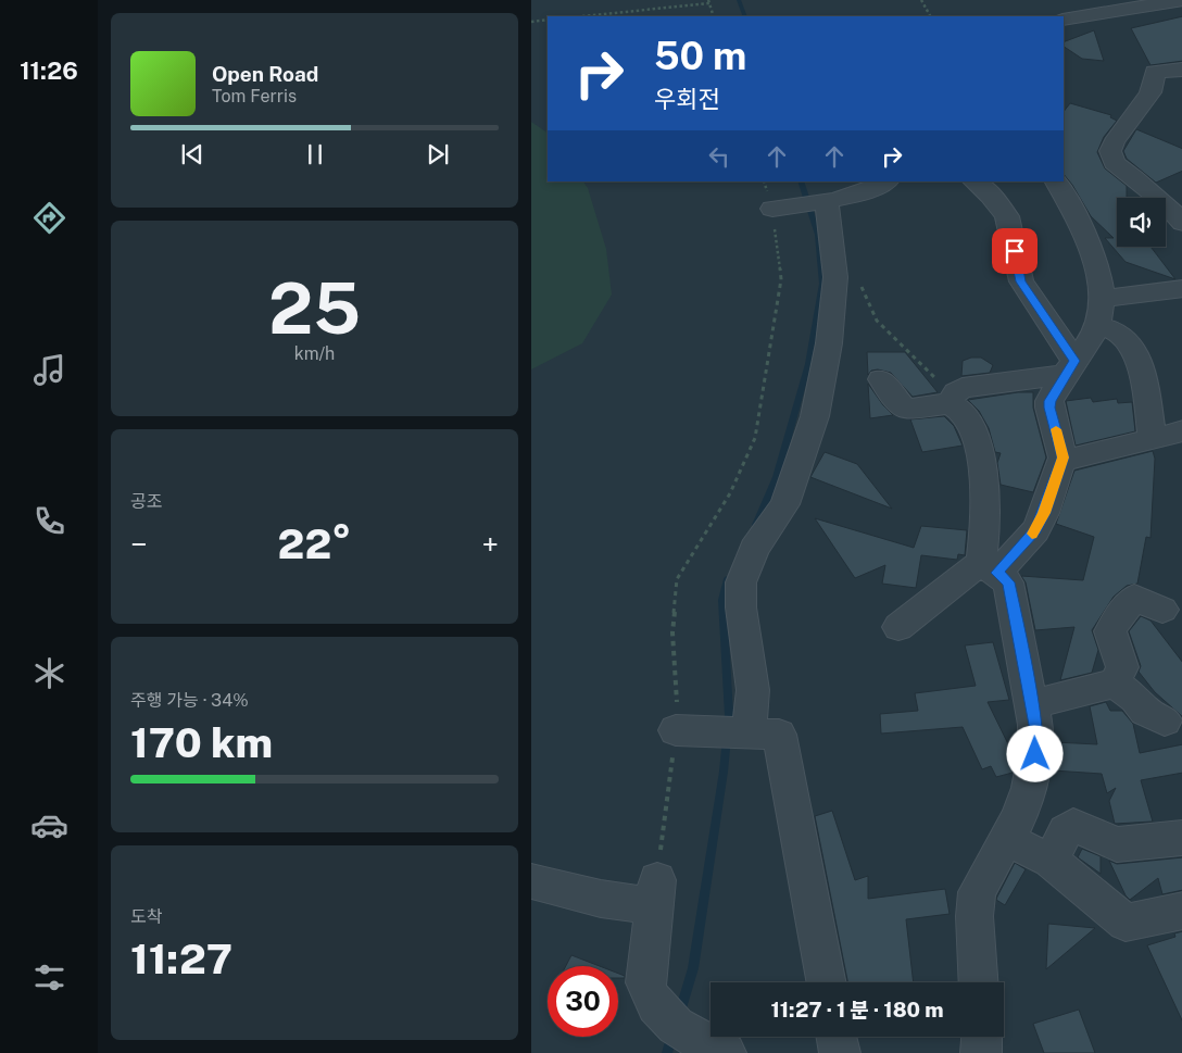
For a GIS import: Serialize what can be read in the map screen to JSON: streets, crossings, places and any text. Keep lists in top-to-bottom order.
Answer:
{
  "page": {
    "tabs": "11:26",
    "turn": ["50 m", "우회전"],
    "song": ["Open Road", "Tom Ferris"],
    "tile": [
      ["25", "km/h"],
      "공조",
      ["주행 가능 · 34%", "170 km"],
      ["도착", "11:27"]
    ],
    "heat": ["−", "22°", "+"],
    "limit": "30",
    "trip": "11:27 · 1 분 · 180 m"
  }
}
